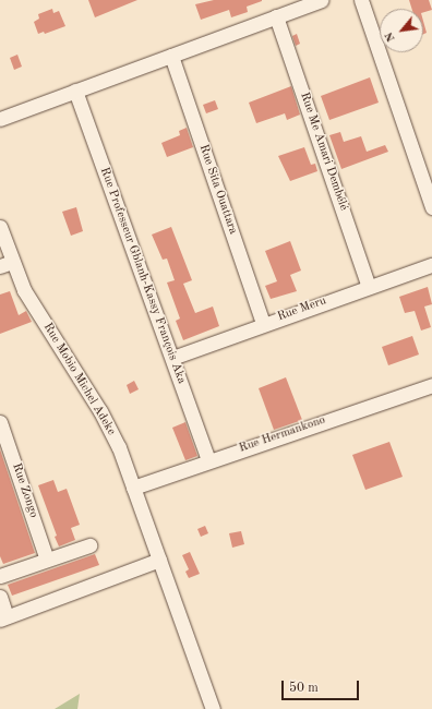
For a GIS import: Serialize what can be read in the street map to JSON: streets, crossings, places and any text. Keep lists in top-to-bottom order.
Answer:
{
  "streets": {
    "street": [
      "Rue Me Amari Dembélé",
      "Rue Sita Ouattara",
      "Rue Professeur Gblanh-Kassy François Aka",
      "Rue Meru",
      "Rue Mobio Michel Adeke",
      "Rue Hermankono",
      "Rue Zongo"
    ]
  },
  "crossings": [
    ["Rue Me Amari Dembélé", "Rue Meru"],
    ["Rue Sita Ouattara", "Rue Meru"],
    ["Rue Professeur Gblanh-Kassy François Aka", "Rue Meru"],
    ["Rue Professeur Gblanh-Kassy François Aka", "Rue Hermankono"],
    ["Rue Mobio Michel Adeke", "Rue Hermankono"]
  ],
  "scale_bar": "50 m",
  "north": "bottom left"
}
